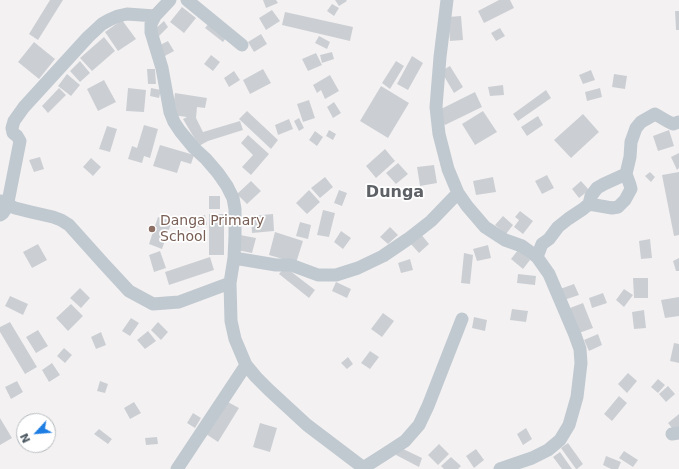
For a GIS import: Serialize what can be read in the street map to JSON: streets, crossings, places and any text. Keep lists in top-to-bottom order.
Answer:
{
  "districts": ["Dunga"],
  "places": ["Danga Primary School"],
  "north": "bottom left"
}
